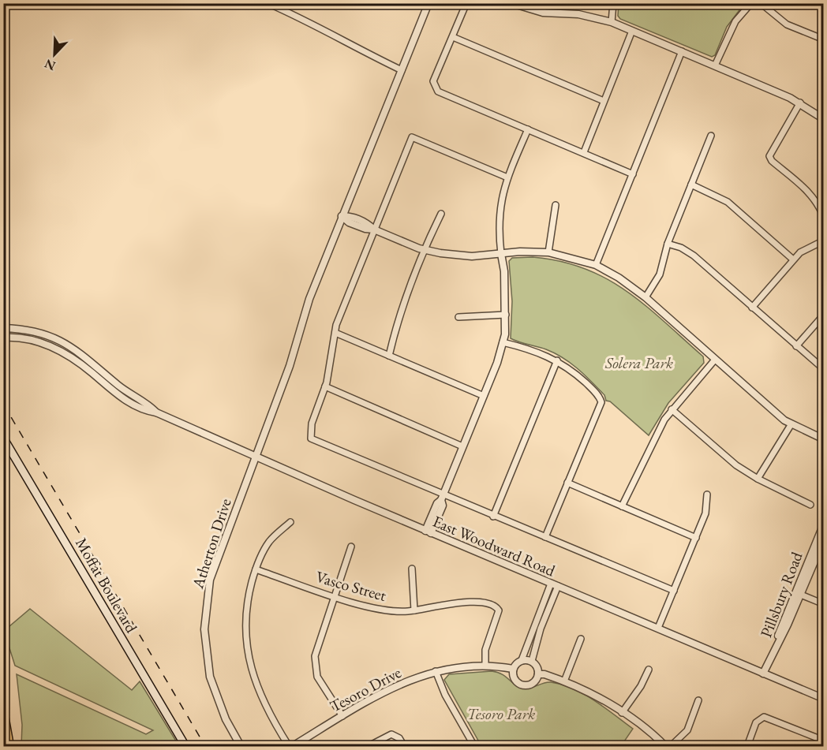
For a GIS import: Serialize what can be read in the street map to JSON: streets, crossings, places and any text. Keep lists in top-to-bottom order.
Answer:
{
  "streets": {
    "main road": ["Moffat Boulevard"],
    "street": [
      "Atherton Drive",
      "East Woodward Road",
      "Vasco Street",
      "Pillsbury Road",
      "Tesoro Drive"
    ]
  },
  "crossings": [
    ["Atherton Drive", "East Woodward Road"],
    ["East Woodward Road", "Pillsbury Road"],
    ["Vasco Street", "Tesoro Drive"]
  ],
  "parks": ["Solera Park", "Tesoro Park"],
  "north": "bottom left"
}
